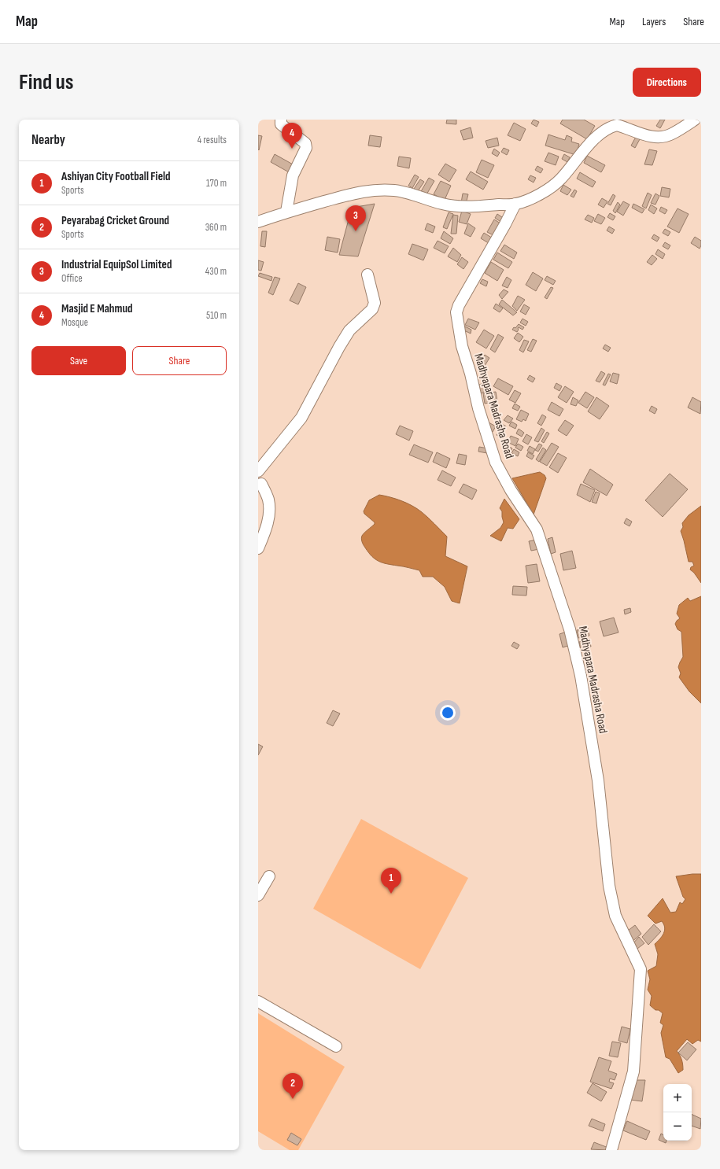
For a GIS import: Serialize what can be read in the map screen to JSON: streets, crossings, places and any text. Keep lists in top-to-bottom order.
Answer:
{
  "streets": {
    "street": ["Madhyapara Madrasha Road"]
  },
  "page": {
    "header": "Map",
    "nav": ["Map", "Layers", "Share"],
    "buttons": [
      "Directions",
      ["Save", "Share"]
    ],
    "title": "Find us",
    "heading": ["Nearby", "4 results"],
    "pins": [
      "4",
      "3",
      "1",
      "2"
    ],
    "list": [
      {
        "mark": "1",
        "name": "Ashiyan City Football Field",
        "note": "Sports",
        "value": "170 m"
      },
      {
        "mark": "2",
        "name": "Peyarabag Cricket Ground",
        "note": "Sports",
        "value": "360 m"
      },
      {
        "mark": "3",
        "name": "Industrial EquipSol Limited",
        "note": "Office",
        "value": "430 m"
      },
      {
        "mark": "4",
        "name": "Masjid E Mahmud",
        "note": "Mosque",
        "value": "510 m"
      }
    ],
    "map_buttons": ["+", "−"]
  }
}
